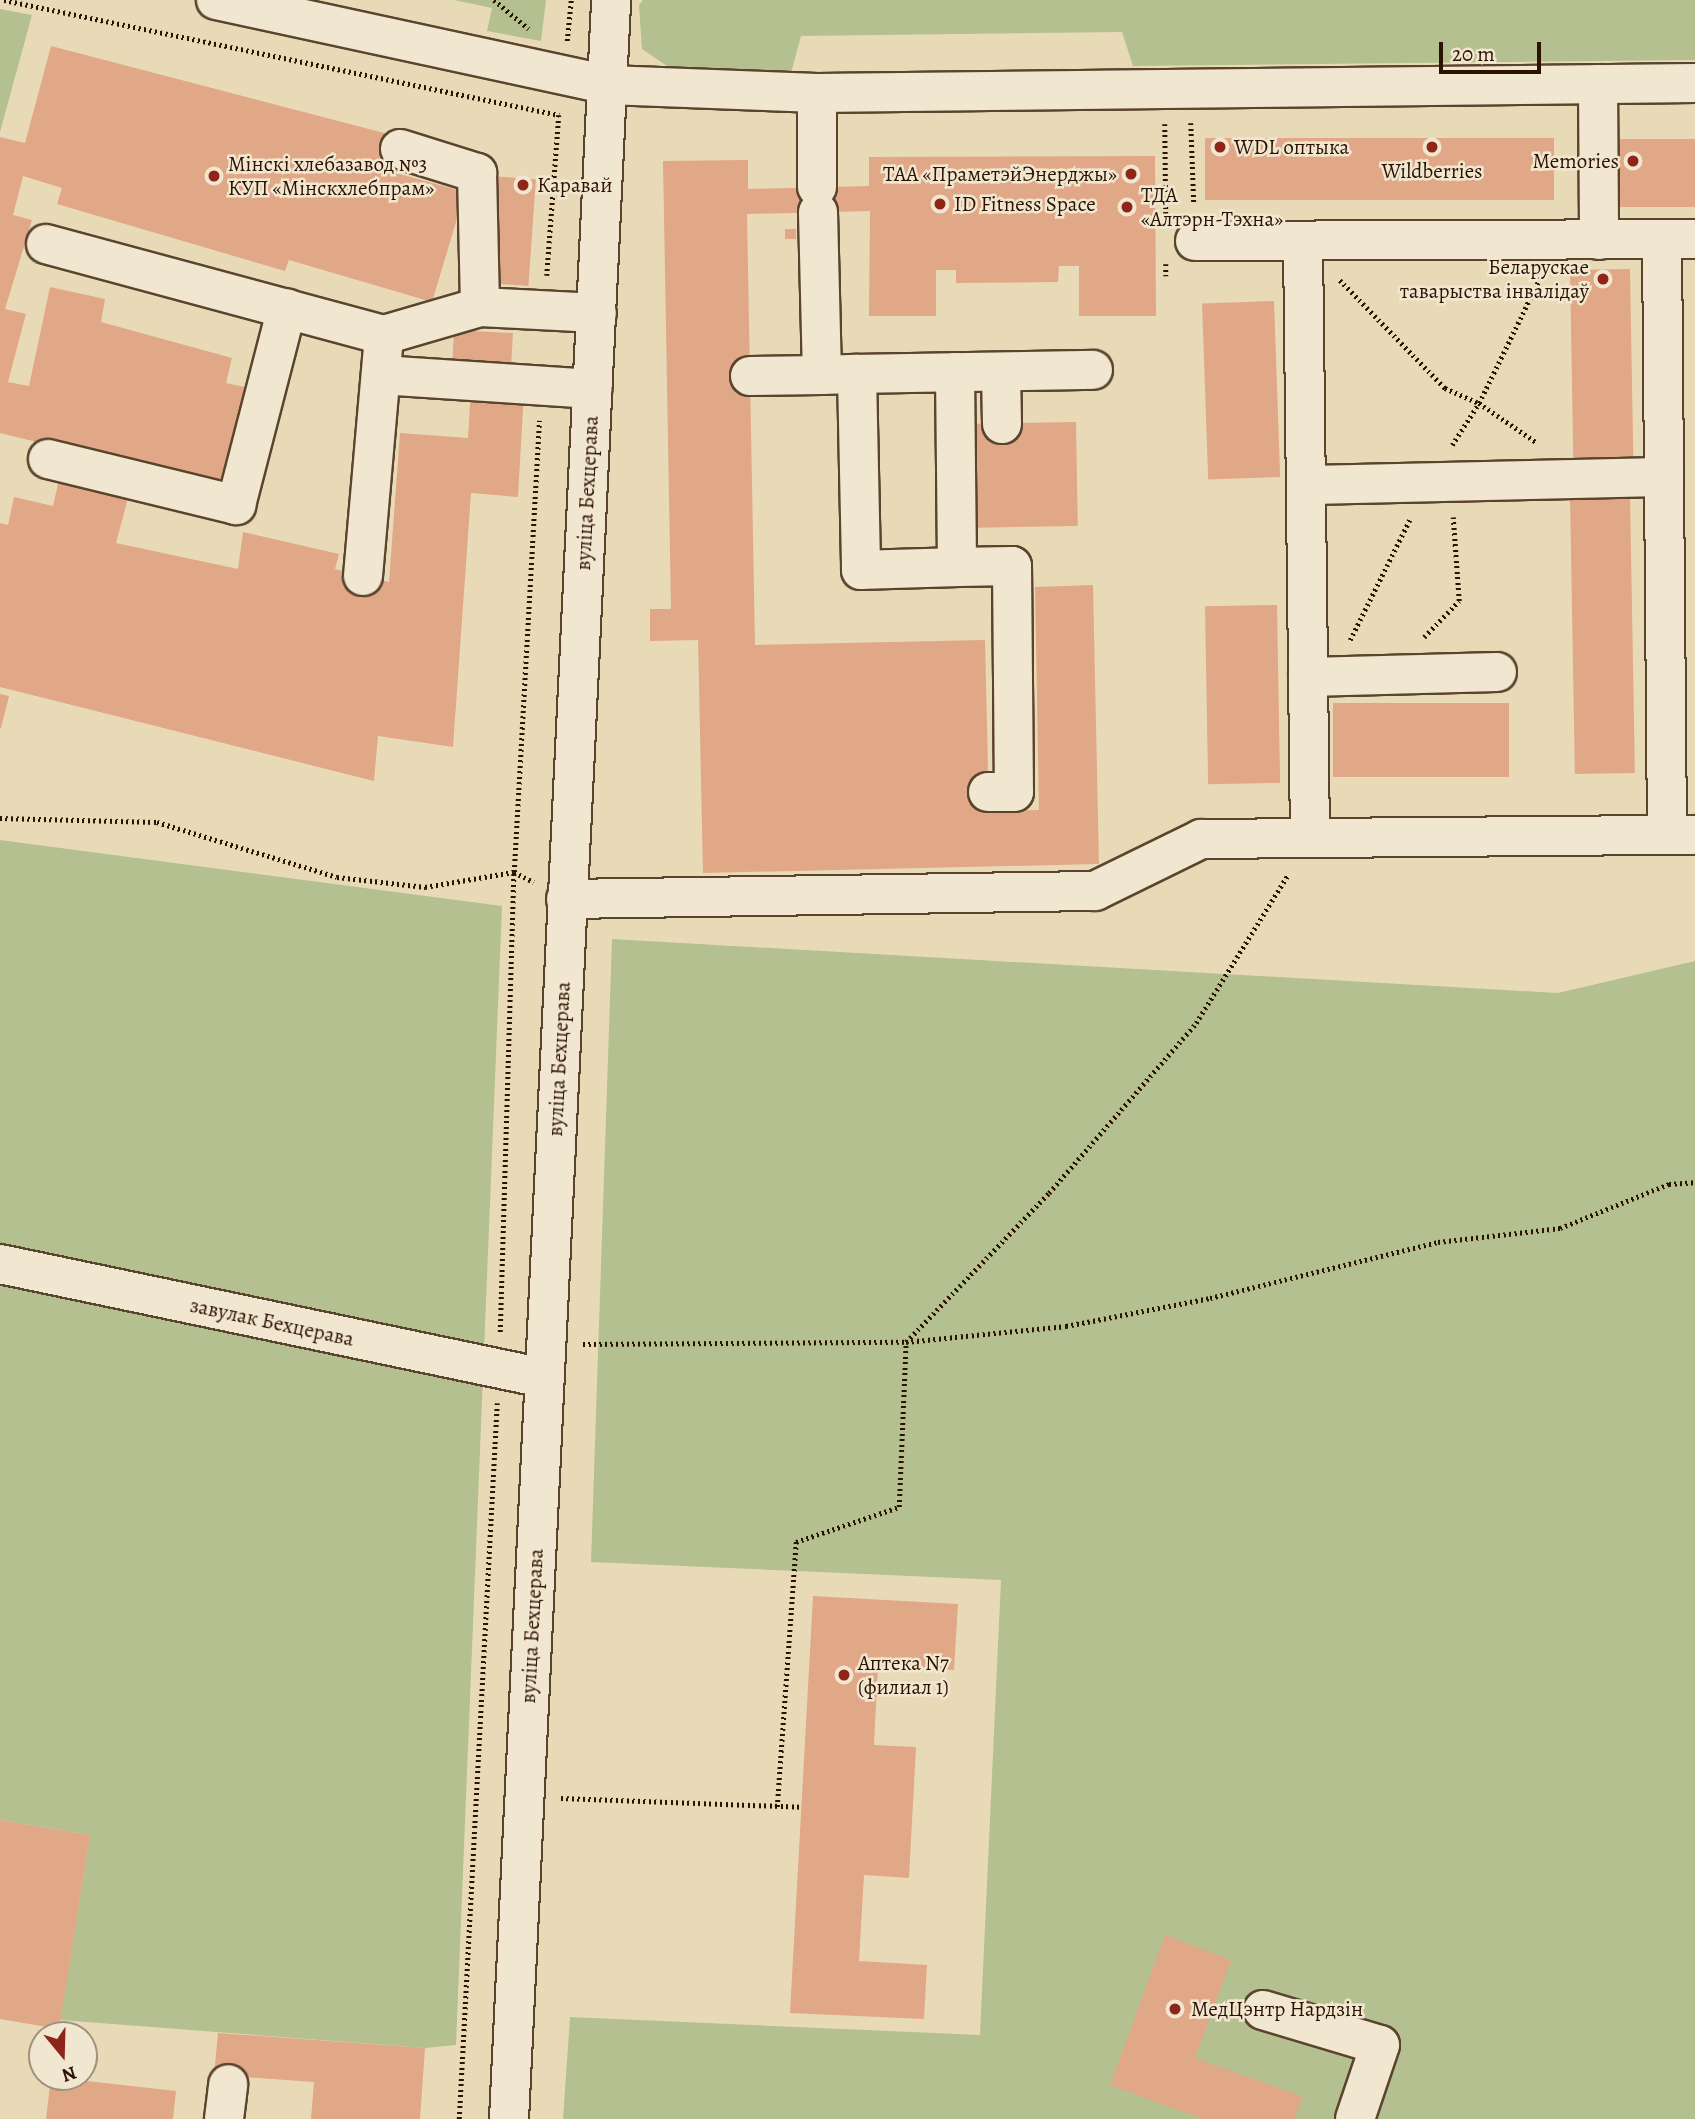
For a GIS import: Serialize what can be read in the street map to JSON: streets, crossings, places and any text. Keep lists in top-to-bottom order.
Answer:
{
  "streets": {
    "street": ["вуліца Бехцерава", "завулак Бехцерава"]
  },
  "crossings": [
    ["вуліца Бехцерава", "завулак Бехцерава"]
  ],
  "places": [
    "WDL оптыка",
    "Wildberries",
    "Memories",
    "ТАА «ПраметэйЭнерджы»",
    "Мінскі хлебазавод №3 КУП «Мінскхлебпрам»",
    "Каравай",
    "ID Fitness Space",
    "ТДА «Алтэрн-Тэхна»",
    "Беларускае таварыства інвалідаў",
    "Аптека N7 (филиал 1)",
    "МедЦэнтр Нардзін"
  ],
  "scale_bar": "20 m",
  "north": "bottom"
}
